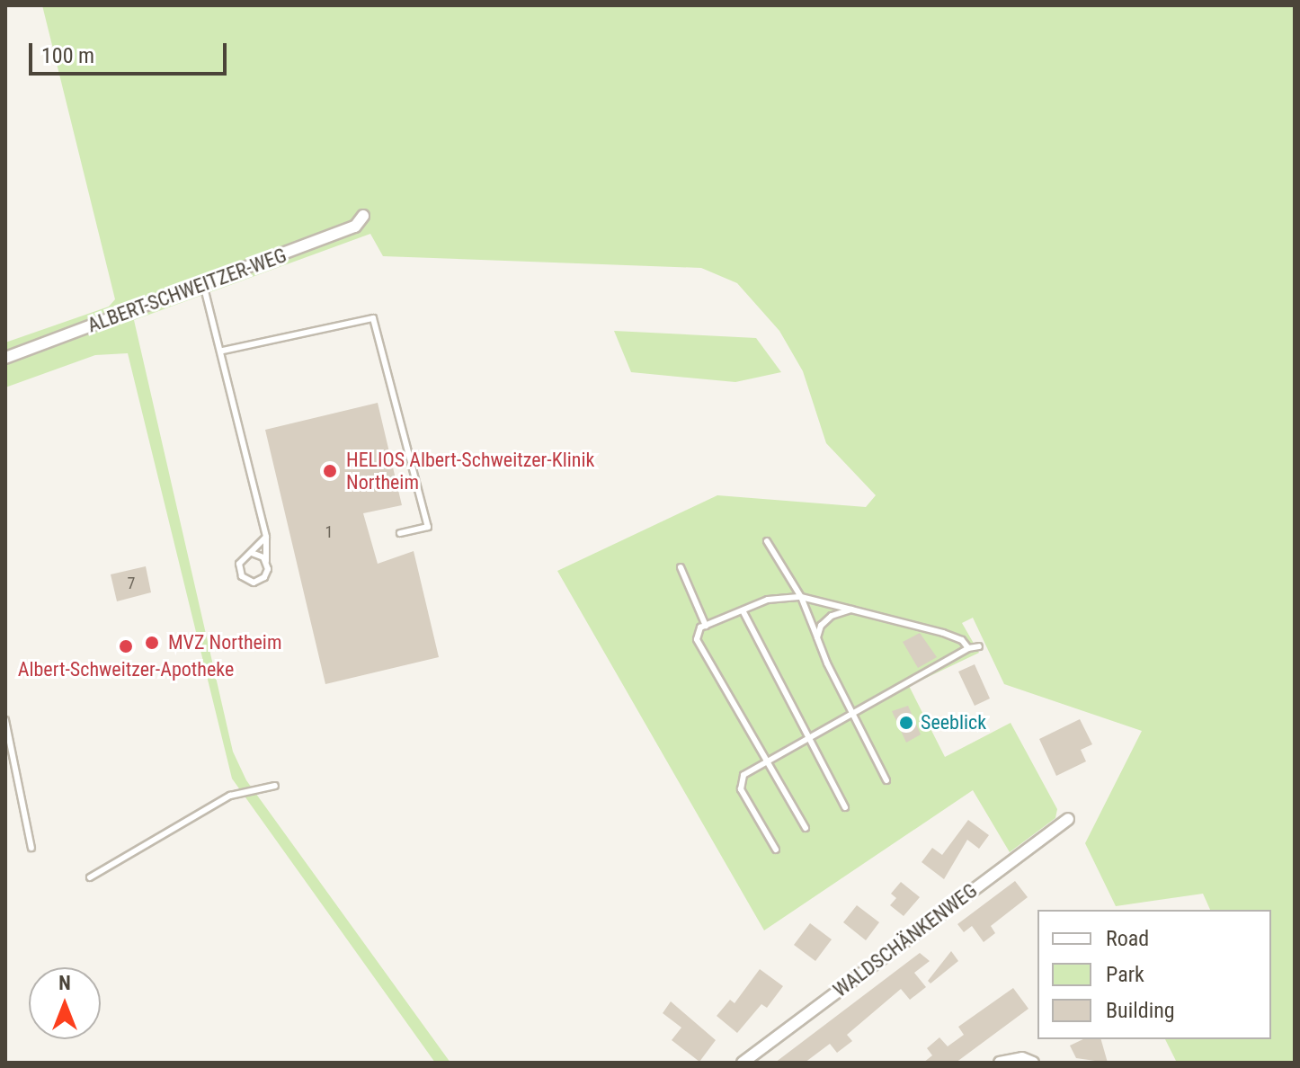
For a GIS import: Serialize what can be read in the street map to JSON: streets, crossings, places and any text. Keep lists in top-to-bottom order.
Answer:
{
  "streets": {
    "street": ["ALBERT-SCHWEITZER-WEG", "WALDSCHÄNKENWEG"]
  },
  "places": [
    "HELIOS Albert-Schweitzer-Klinik Northeim",
    "MVZ Northeim",
    "Albert-Schweitzer-Apotheke",
    "Seeblick"
  ],
  "house_numbers": ["1", "7"],
  "legend": ["Road", "Park", "Building"],
  "scale_bar": "100 m",
  "north": "top"
}
